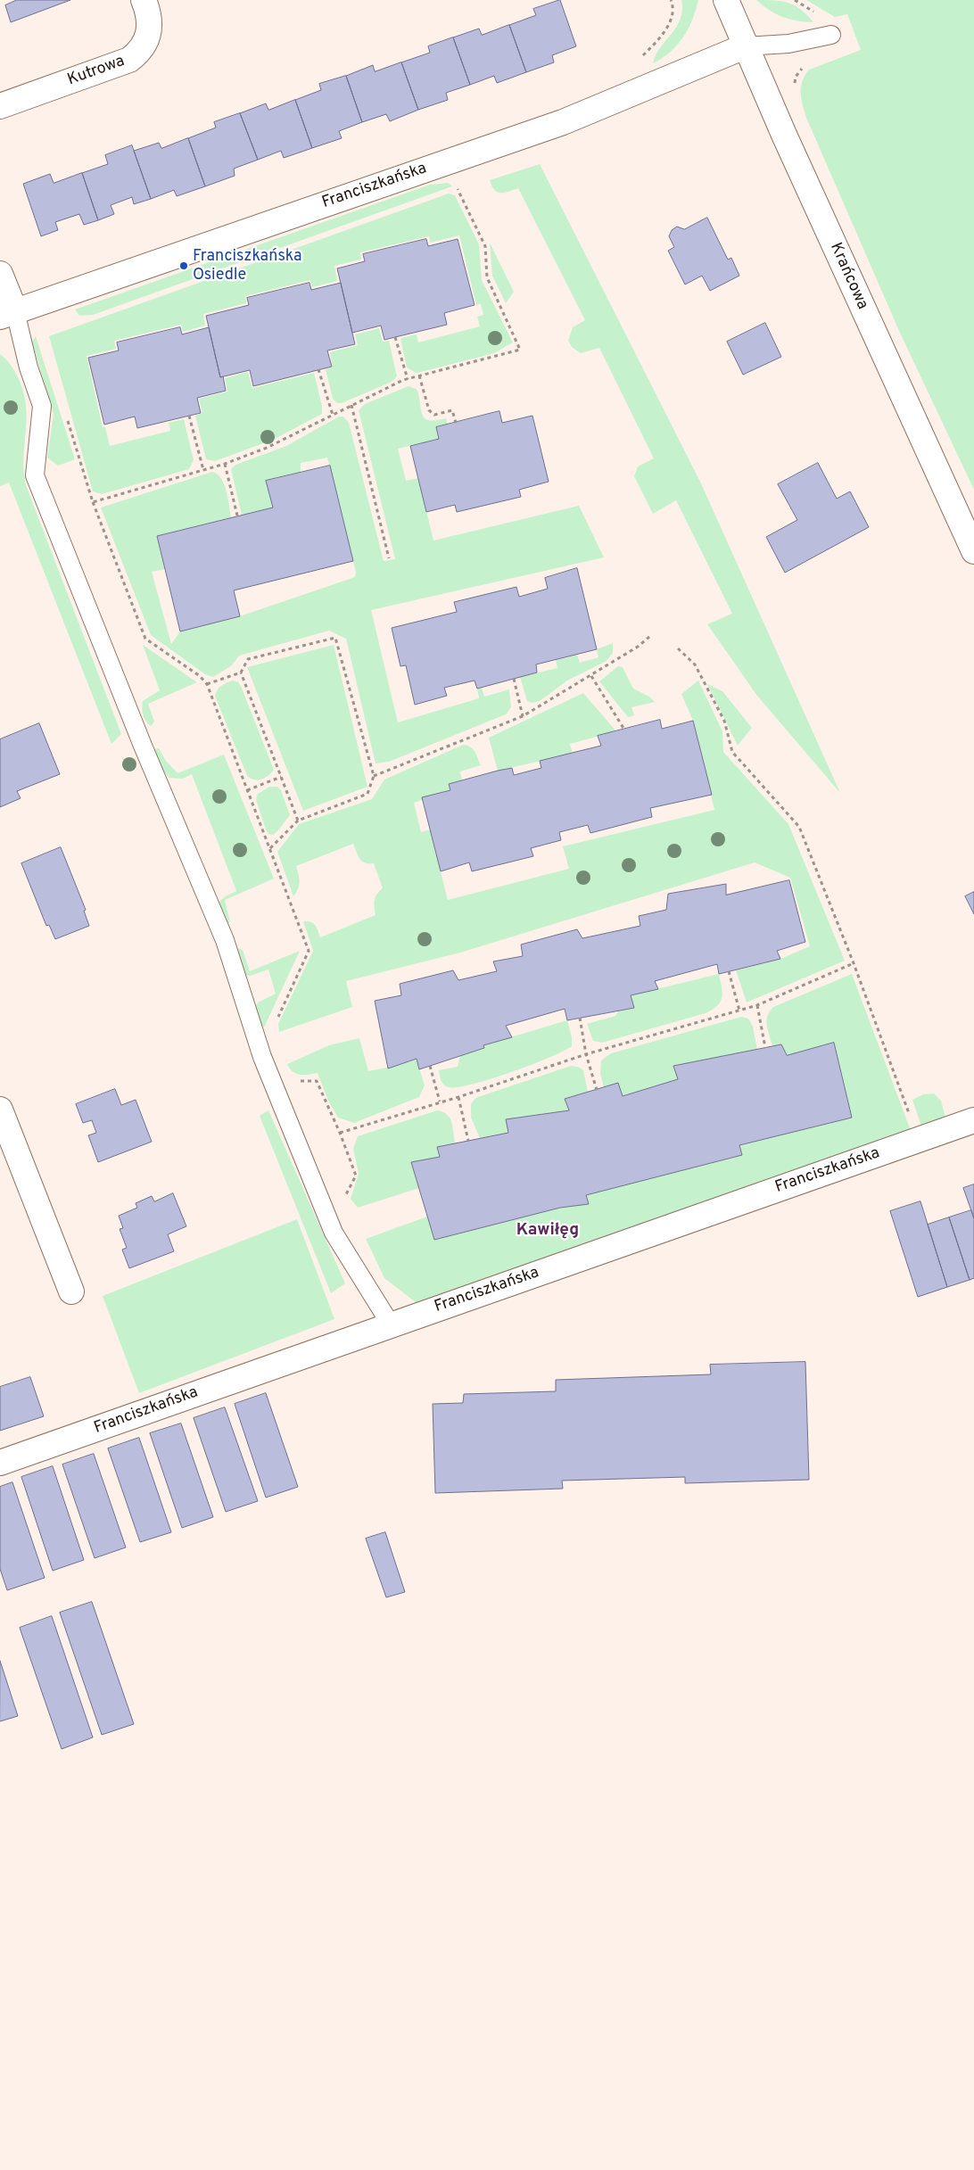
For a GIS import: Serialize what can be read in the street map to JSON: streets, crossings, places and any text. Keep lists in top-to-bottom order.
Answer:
{
  "streets": {
    "street": ["Kutrowa", "Franciszkańska", "Krańcowa"]
  },
  "crossings": [
    ["Franciszkańska", "Krańcowa"]
  ],
  "districts": ["Kawiłęg"],
  "places": ["Franciszkańska Osiedle"]
}
